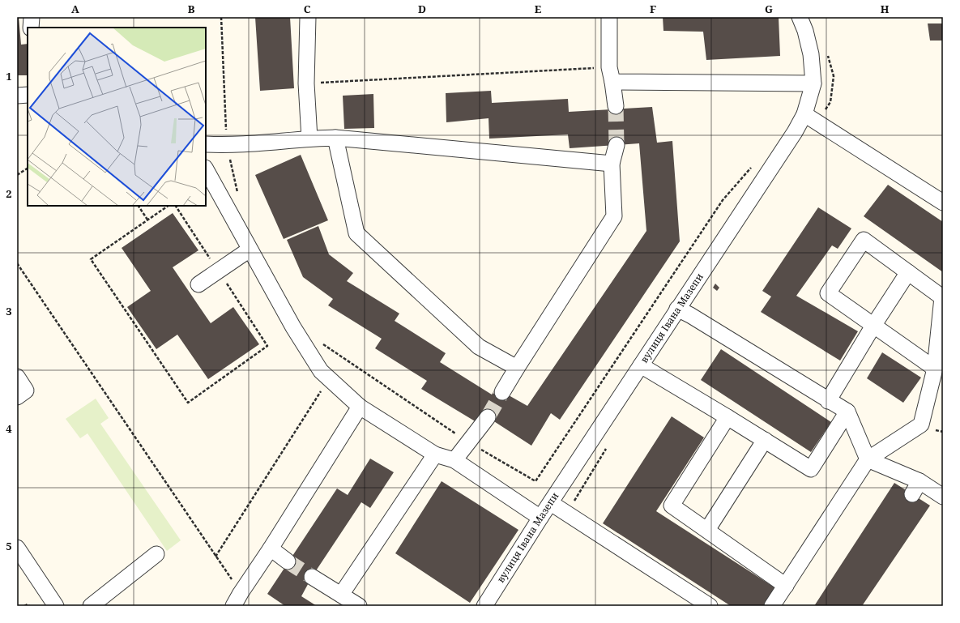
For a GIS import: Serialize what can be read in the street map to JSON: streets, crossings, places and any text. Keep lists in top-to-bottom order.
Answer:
{
  "streets": {
    "street": ["вулиця Івана Мазепи"]
  },
  "grid": {
    "columns": [
      "A",
      "B",
      "C",
      "D",
      "E",
      "F",
      "G",
      "H"
    ],
    "rows": [
      "1",
      "2",
      "3",
      "4",
      "5"
    ]
  }
}
